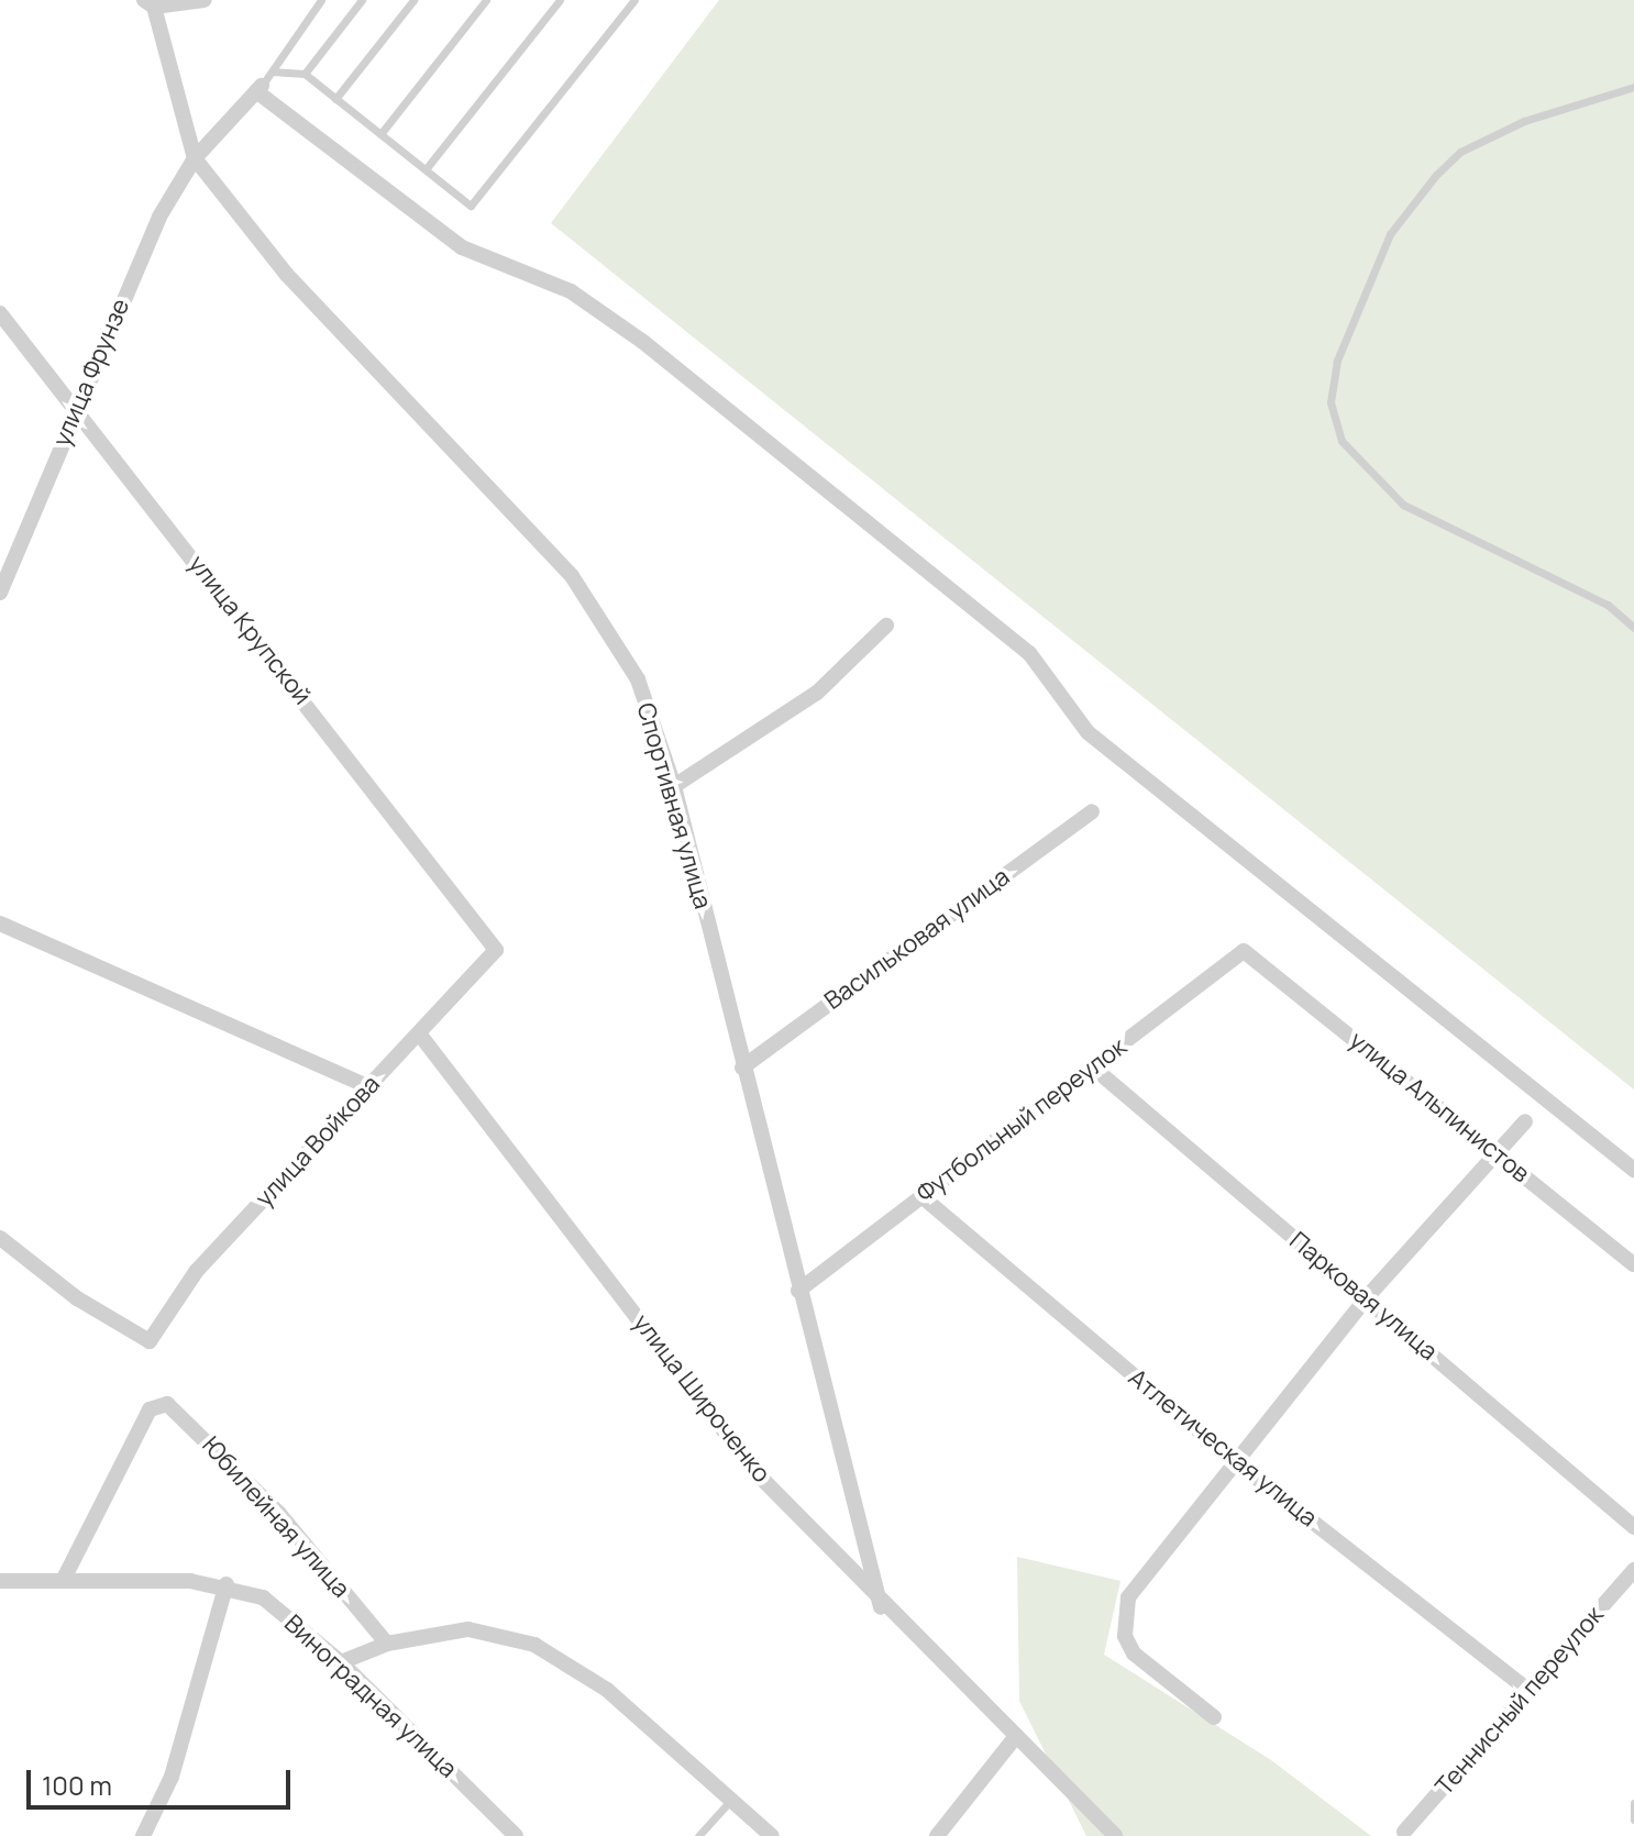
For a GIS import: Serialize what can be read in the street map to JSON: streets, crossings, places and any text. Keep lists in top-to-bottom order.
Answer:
{
  "streets": {
    "street": [
      "улица Фрунзе",
      "улица Крупской",
      "Спортивная улица",
      "Васильковая улица",
      "улица Альпинистов",
      "Футбольный переулок",
      "улица Войкова",
      "Парковая улица",
      "улица Широченко",
      "Атлетическая улица",
      "Юбилейная улица",
      "Виноградная улица",
      "Теннисный переулок"
    ]
  },
  "crossings": [
    ["улица Фрунзе", "улица Крупской"],
    ["улица Фрунзе", "Спортивная улица"],
    ["улица Крупской", "улица Войкова"],
    ["Спортивная улица", "Васильковая улица"],
    ["Спортивная улица", "Футбольный переулок"],
    ["Спортивная улица", "улица Широченко"],
    ["улица Альпинистов", "Футбольный переулок"],
    ["Футбольный переулок", "Парковая улица"],
    ["Футбольный переулок", "Атлетическая улица"],
    ["улица Войкова", "улица Широченко"],
    ["Атлетическая улица", "Теннисный переулок"],
    ["Юбилейная улица", "Виноградная улица"]
  ],
  "scale_bar": "100 m"
}
